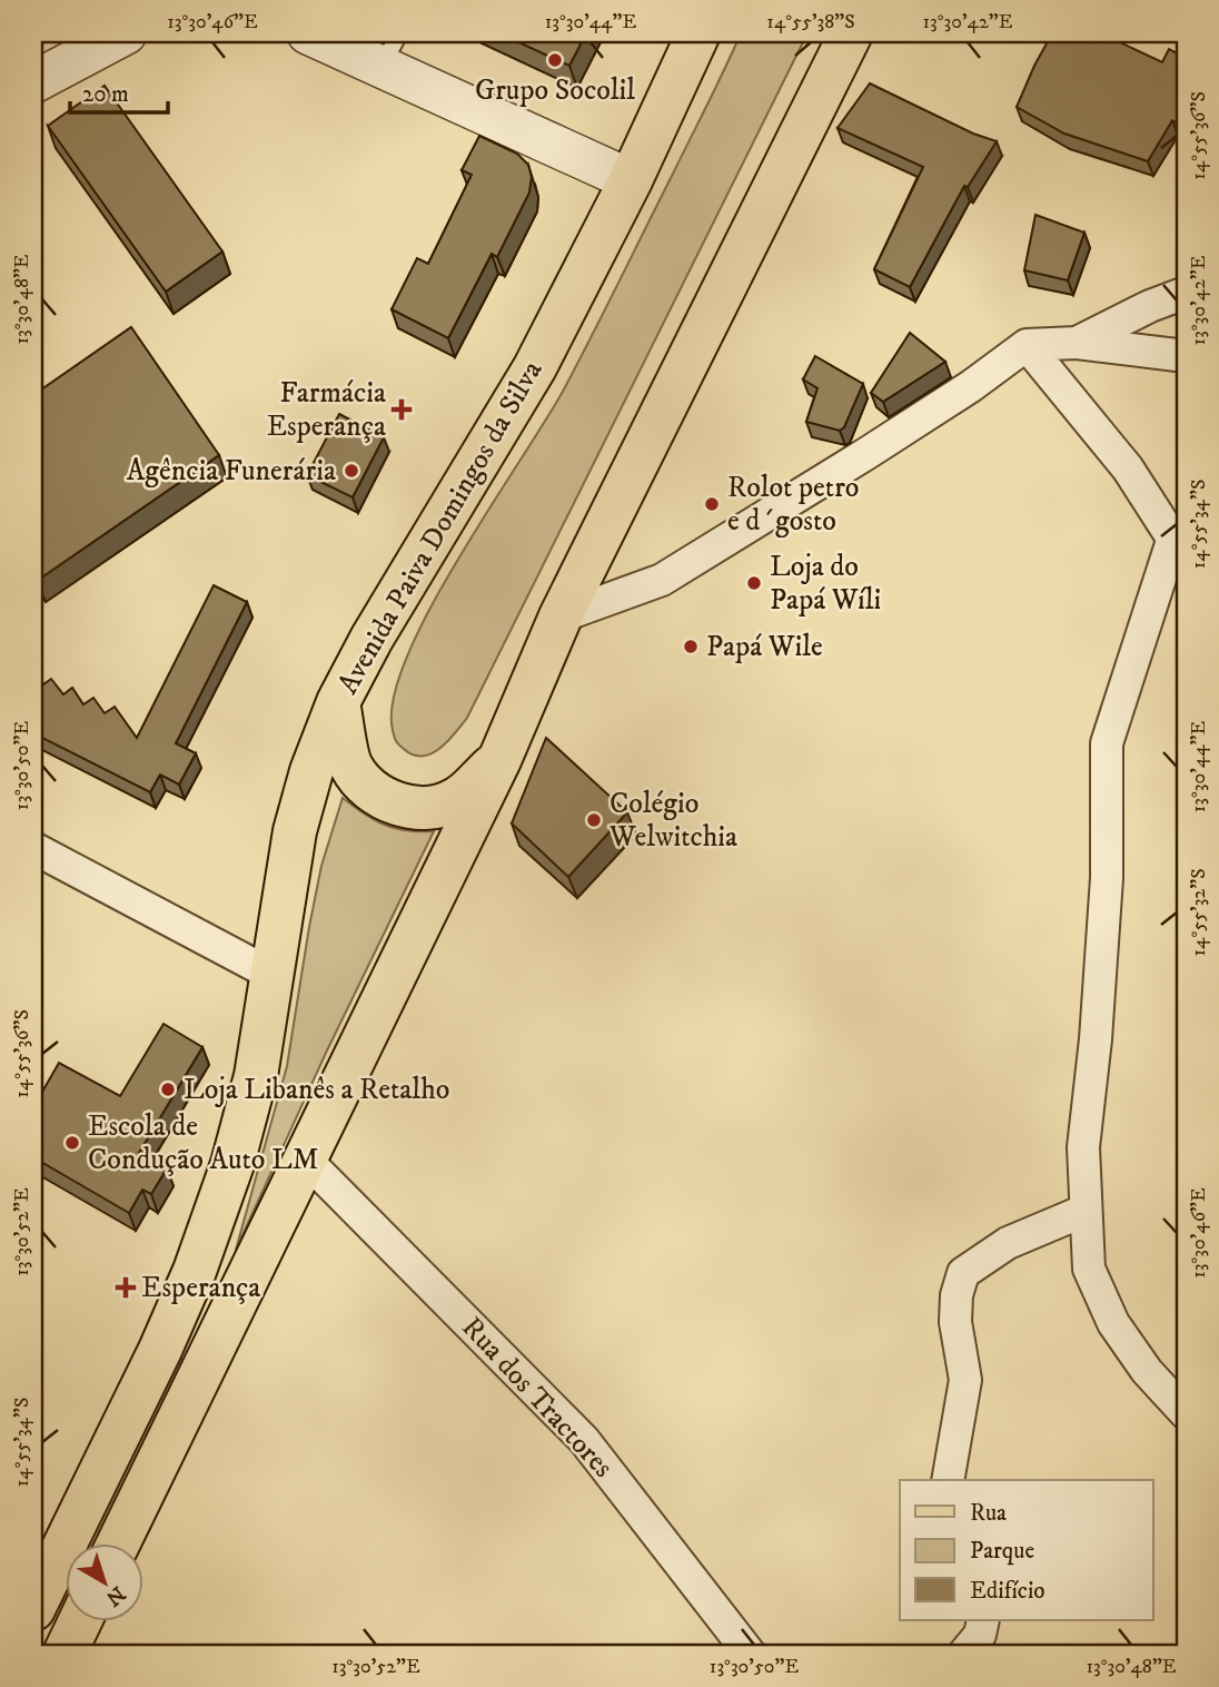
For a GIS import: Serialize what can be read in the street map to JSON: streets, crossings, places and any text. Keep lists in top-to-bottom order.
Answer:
{
  "streets": {
    "main road": ["Avenida Paiva Domingos da Silva"],
    "street": ["Rua dos Tractores"]
  },
  "places": {
    "other": [
      "Grupo Socolil",
      "Agência Funerária",
      "Rolot petro e d´gosto",
      "Loja do Papá Wíli",
      "Papá Wile",
      "Colégio Welwitchia",
      "Loja Libanês a Retalho",
      "Escola de Condução Auto LM"
    ],
    "health": ["Farmácia Esperança", "Esperança"]
  },
  "legend": ["Rua", "Parque", "Edifício"],
  "scale_bar": "20 m",
  "north": "bottom right",
  "coordinates": [
    "13°30'46\"E",
    "13°30'44\"E",
    "14°55'38\"S",
    "13°30'42\"E",
    "14°55'36\"S",
    "13°30'48\"E",
    "14°55'34\"S",
    "13°30'50\"E",
    "14°55'32\"S",
    "13°30'52\"E"
  ]
}
